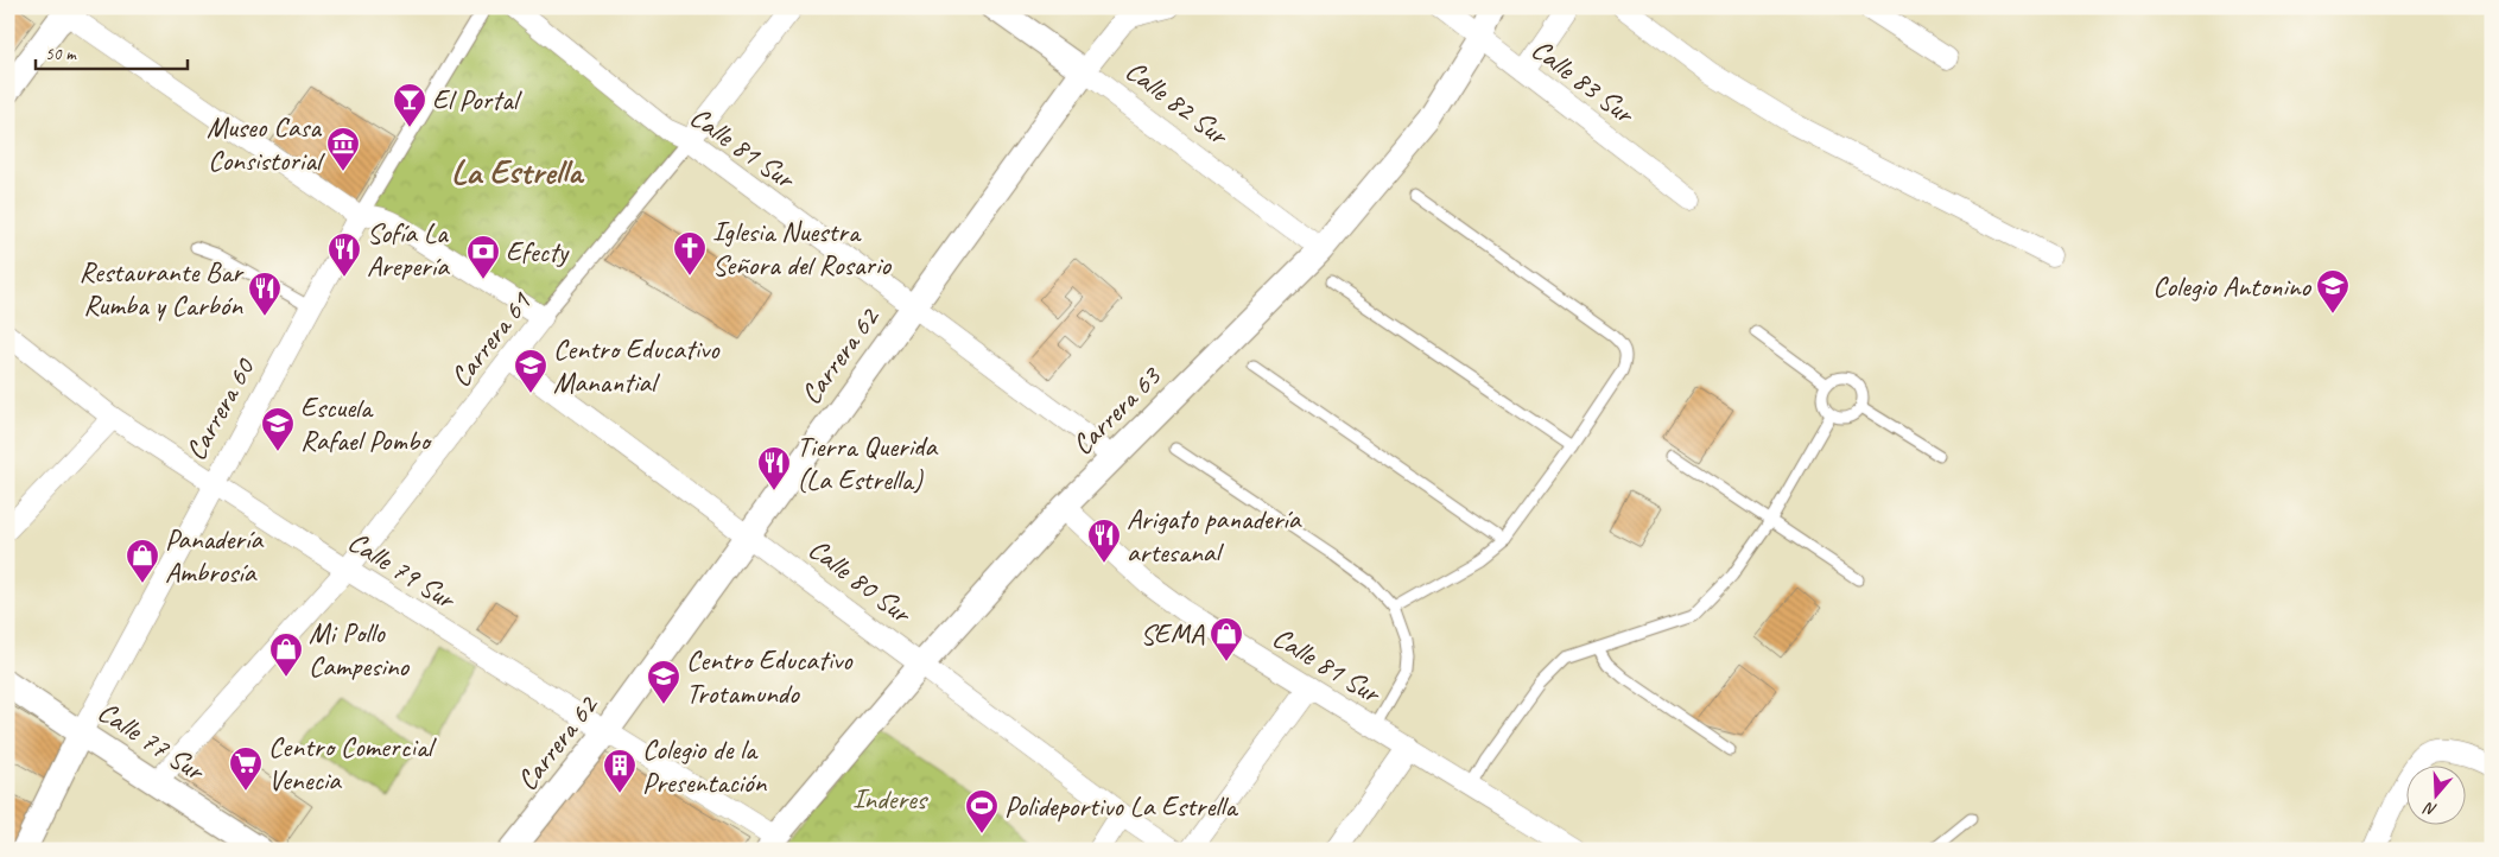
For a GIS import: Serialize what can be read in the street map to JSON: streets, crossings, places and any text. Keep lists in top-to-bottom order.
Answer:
{
  "streets": {
    "street": [
      "Calle 83 Sur",
      "Calle 82 Sur",
      "Calle 81 Sur",
      "Carrera 61",
      "Carrera 62",
      "Carrera 60",
      "Carrera 63",
      "Calle 79 Sur",
      "Calle 80 Sur",
      "Calle 77 Sur"
    ]
  },
  "crossings": [
    ["Calle 83 Sur", "Carrera 63"],
    ["Calle 82 Sur", "Carrera 62"],
    ["Calle 82 Sur", "Carrera 63"],
    ["Calle 81 Sur", "Carrera 61"],
    ["Calle 81 Sur", "Carrera 62"],
    ["Calle 81 Sur", "Carrera 63"],
    ["Carrera 61", "Calle 79 Sur"],
    ["Carrera 61", "Calle 80 Sur"],
    ["Carrera 61", "Calle 77 Sur"],
    ["Carrera 62", "Calle 79 Sur"],
    ["Carrera 62", "Calle 80 Sur"],
    ["Carrera 60", "Calle 79 Sur"],
    ["Carrera 60", "Calle 77 Sur"],
    ["Carrera 63", "Calle 79 Sur"],
    ["Carrera 63", "Calle 80 Sur"]
  ],
  "districts": ["La Estrella"],
  "parks": ["Inderes"],
  "places": {
    "bar": ["El Portal"],
    "museum": ["Museo Casa Consistorial"],
    "church": ["Iglesia Nuestra Señora del Rosario"],
    "restaurant": [
      "Sofía La Arepería",
      "Restaurante Bar Rumba y Carbón",
      "Tierra Querida (La Estrella)",
      "Arigato panadería artesanal"
    ],
    "bank": ["Efecty"],
    "school or university": [
      "Colegio Antonino",
      "Centro Educativo Manantial",
      "Escuela Rafael Pombo",
      "Centro Educativo Trotamundo"
    ],
    "shop": ["Panadería Ambrosía", "SEMA", "Mi Pollo Campesino"],
    "supermarket": ["Centro Comercial Venecia"],
    "building": ["Colegio de la Presentación"],
    "sports": ["Polideportivo La Estrella"]
  },
  "scale_bar": "50 m",
  "north": "bottom"
}
